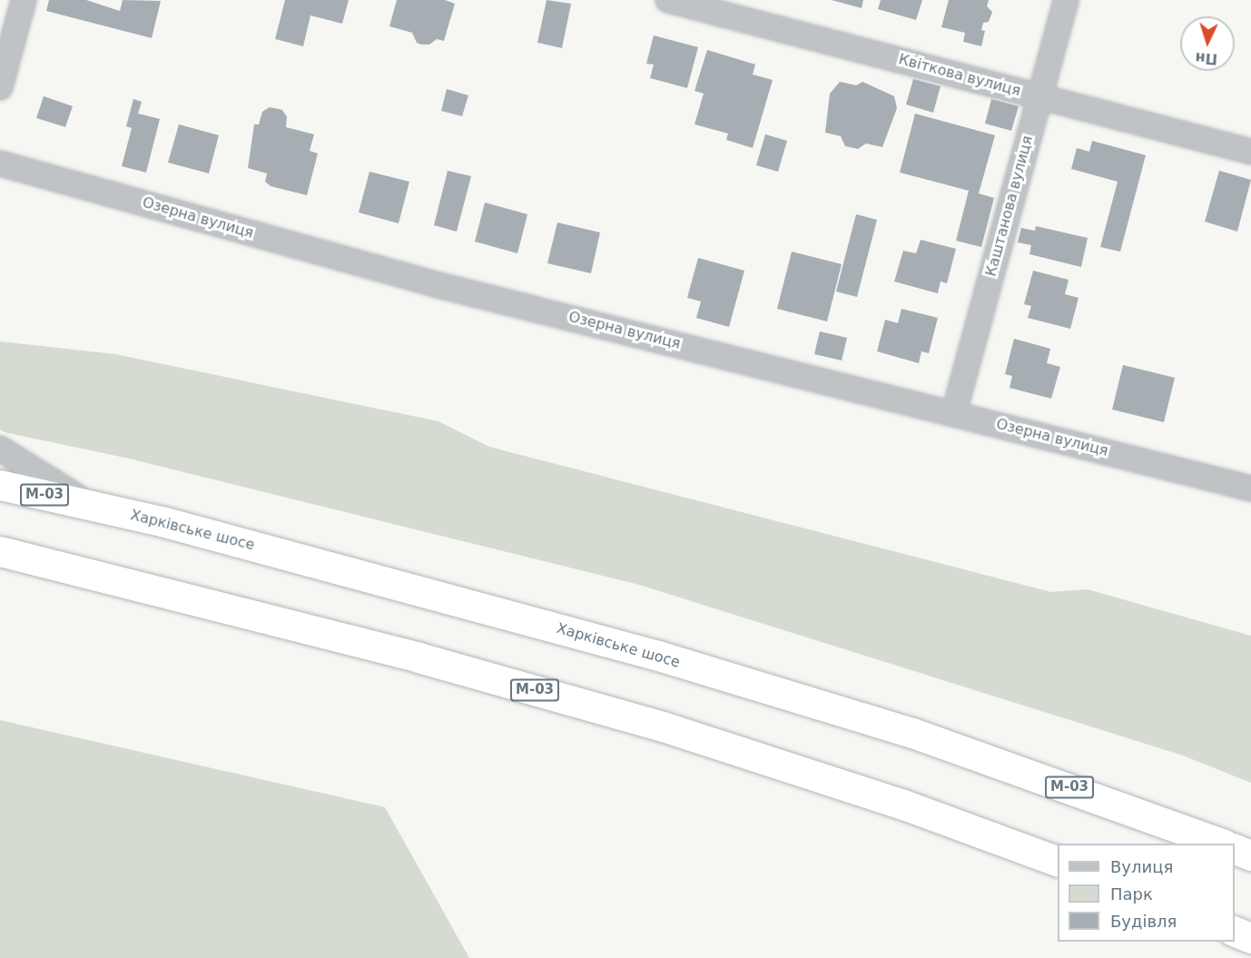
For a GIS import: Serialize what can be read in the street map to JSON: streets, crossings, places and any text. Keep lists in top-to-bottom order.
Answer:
{
  "streets": {
    "highway": ["М-03", "Харківське шосе"],
    "street": ["Квіткова вулиця", "Каштанова вулиця", "Озерна вулиця"]
  },
  "crossings": [
    ["Квіткова вулиця", "Каштанова вулиця"],
    ["Каштанова вулиця", "Озерна вулиця"]
  ],
  "legend": ["Вулиця", "Парк", "Будівля"],
  "north": "bottom"
}
